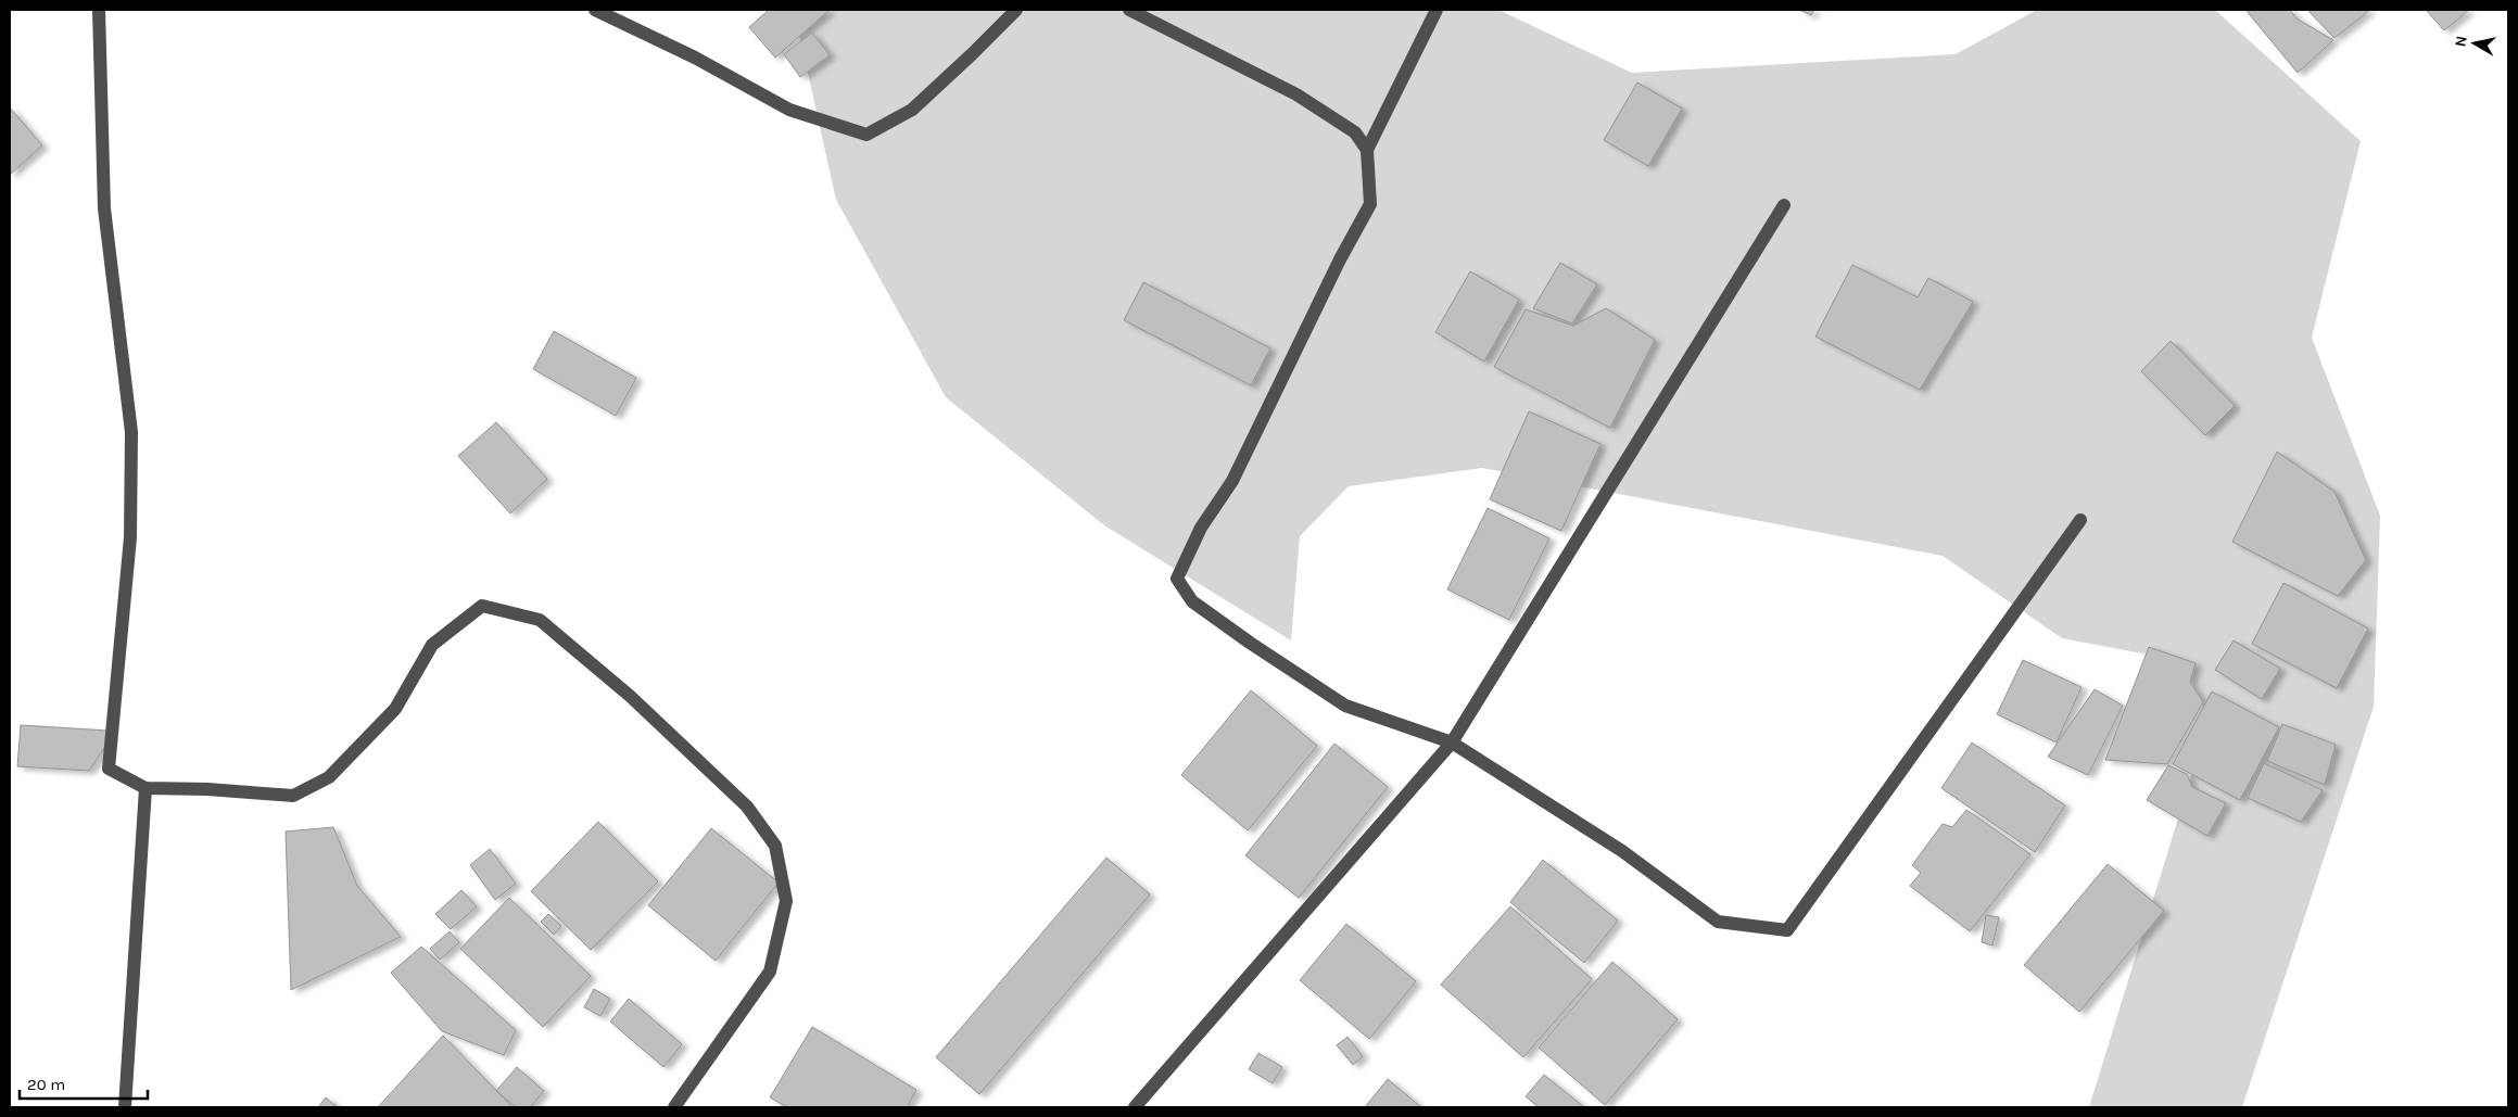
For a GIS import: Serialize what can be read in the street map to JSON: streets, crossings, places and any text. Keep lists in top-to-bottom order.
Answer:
{
  "scale_bar": "20 m",
  "north": "left"
}
